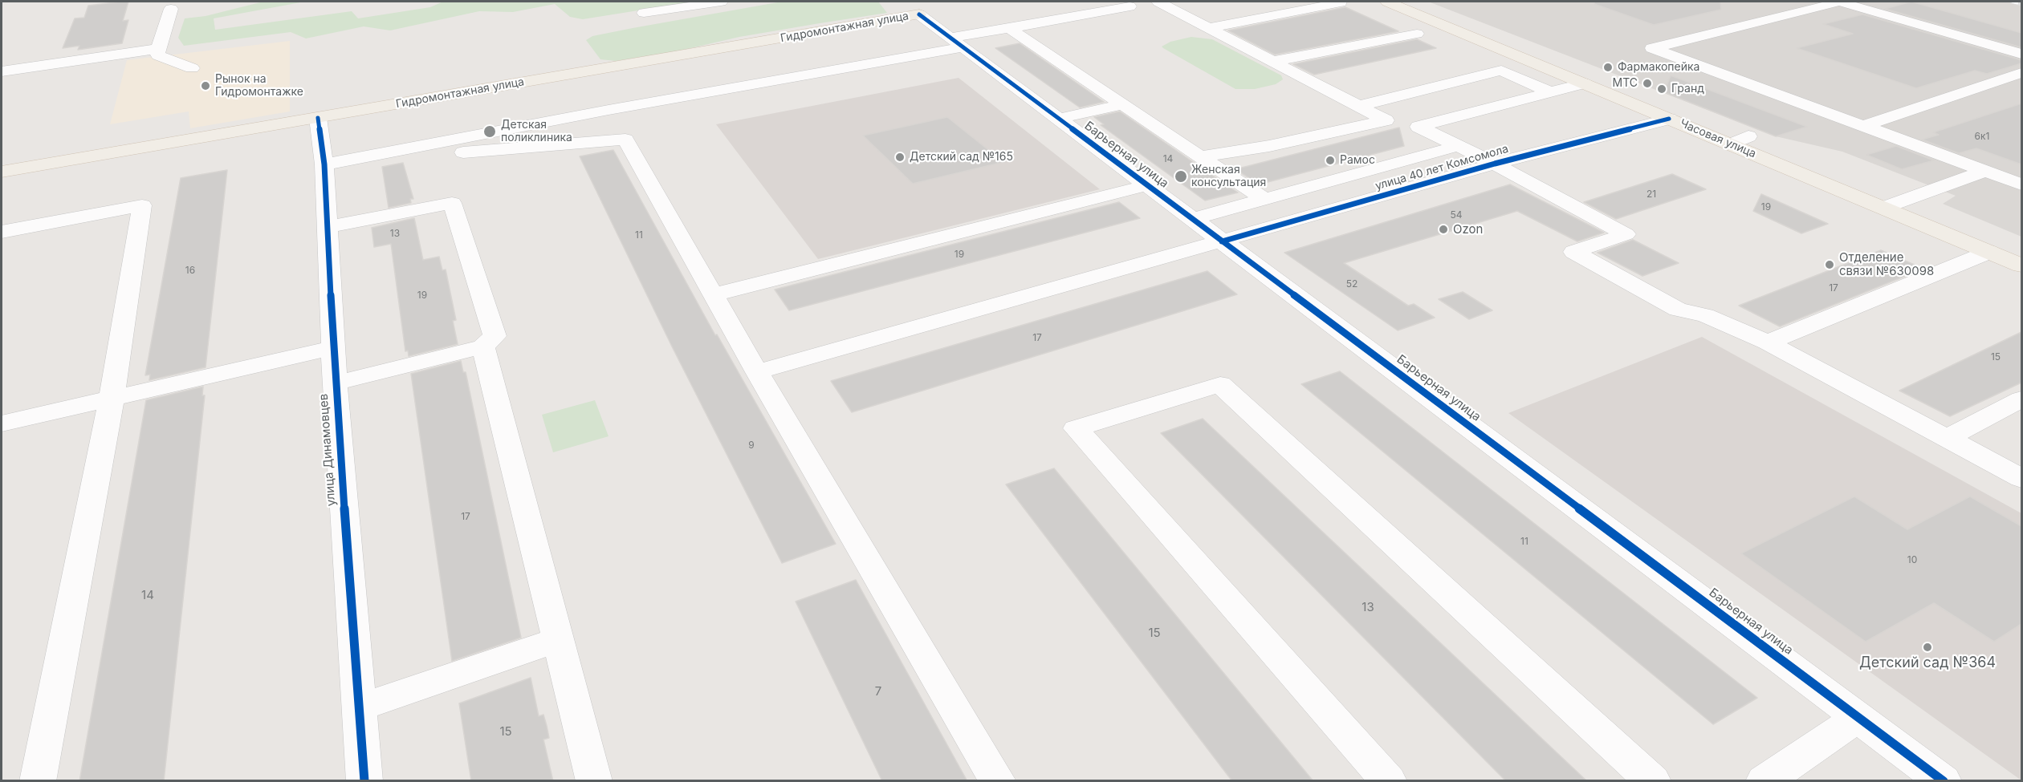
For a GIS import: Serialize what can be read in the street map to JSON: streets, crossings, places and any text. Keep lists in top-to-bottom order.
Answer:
{
  "streets": {
    "main road": ["Гидромонтажная улица", "Часовая улица"],
    "street": ["Барьерная улица", "улица 40 лет Комсомола", "улица Динамовцев"]
  },
  "crossings": [
    ["Гидромонтажная улица", "Барьерная улица"],
    ["Гидромонтажная улица", "улица Динамовцев"],
    ["Часовая улица", "улица 40 лет Комсомола"],
    ["Барьерная улица", "улица 40 лет Комсомола"]
  ],
  "places": [
    "Фармакопейка",
    "МТС",
    "Рынок на Гидромонтажке",
    "Гранд",
    "Детская поликлиника",
    "Детский сад №165",
    "Рамос",
    "Женская консультация",
    "Ozon",
    "Отделение связи №630098",
    "Детский сад №364"
  ],
  "house_numbers": [
    "6к1",
    "14",
    "21",
    "19",
    "54",
    "13",
    "11",
    "19",
    "16",
    "52",
    "17",
    "19",
    "17",
    "15",
    "9",
    "17",
    "11",
    "10",
    "14",
    "13",
    "15",
    "7",
    "15"
  ]
}
